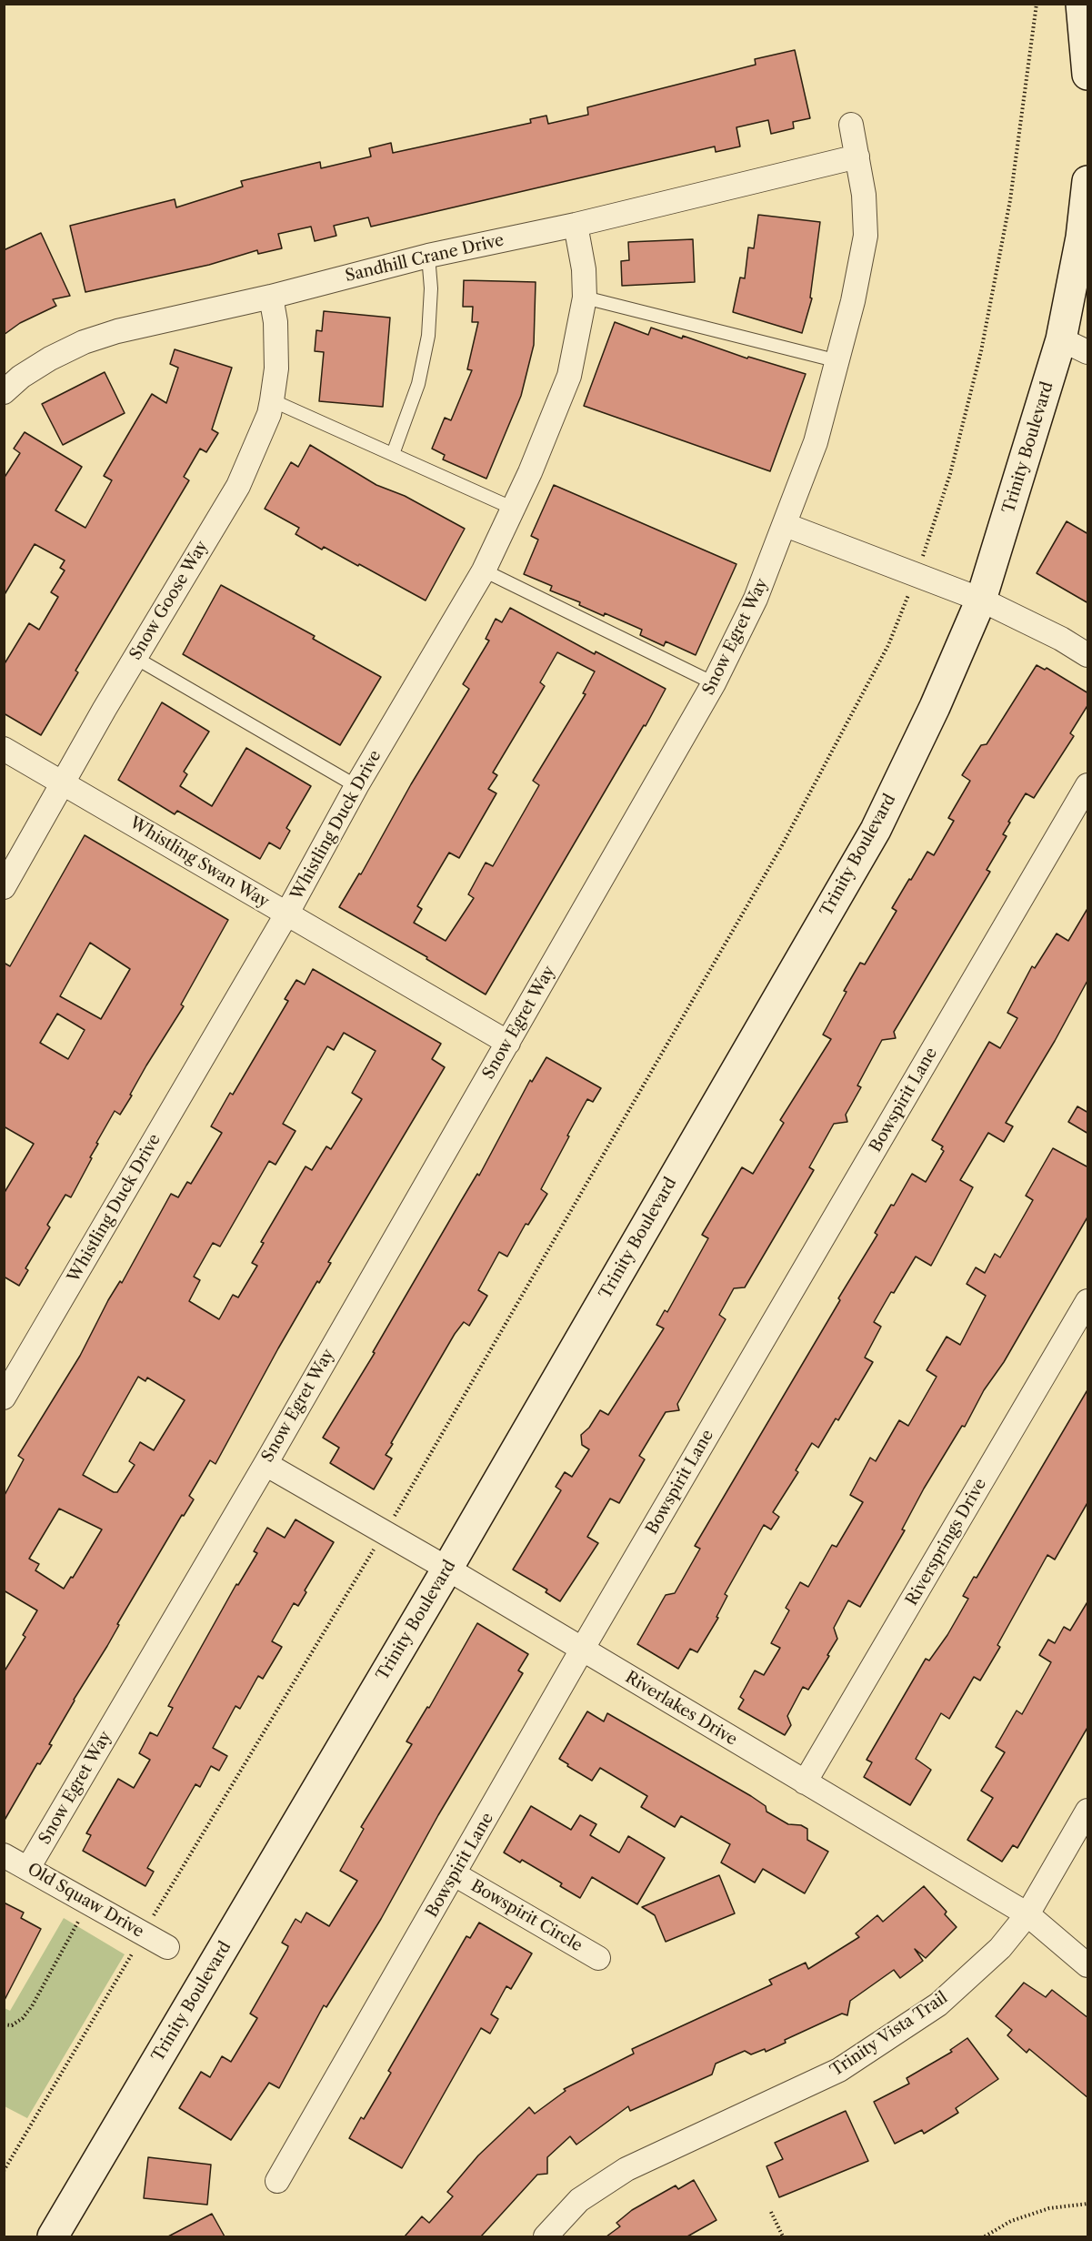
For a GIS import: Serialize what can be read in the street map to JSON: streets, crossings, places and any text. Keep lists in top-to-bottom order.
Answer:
{
  "streets": {
    "main road": ["Trinity Boulevard"],
    "street": [
      "Sandhill Crane Drive",
      "Snow Goose Way",
      "Snow Egret Way",
      "Whistling Duck Drive",
      "Whistling Swan Way",
      "Bowspirit Lane",
      "Riversprings Drive",
      "Riverlakes Drive",
      "Old Squaw Drive",
      "Bowspirit Circle",
      "Trinity Vista Trail"
    ]
  },
  "crossings": [
    ["Sandhill Crane Drive", "Snow Goose Way"],
    ["Sandhill Crane Drive", "Snow Egret Way"],
    ["Sandhill Crane Drive", "Whistling Duck Drive"],
    ["Trinity Boulevard", "Riverlakes Drive"],
    ["Snow Goose Way", "Whistling Swan Way"],
    ["Snow Egret Way", "Whistling Swan Way"],
    ["Snow Egret Way", "Riverlakes Drive"],
    ["Snow Egret Way", "Old Squaw Drive"],
    ["Whistling Duck Drive", "Whistling Swan Way"],
    ["Bowspirit Lane", "Riverlakes Drive"],
    ["Bowspirit Lane", "Bowspirit Circle"],
    ["Riversprings Drive", "Riverlakes Drive"],
    ["Riverlakes Drive", "Trinity Vista Trail"]
  ]
}
